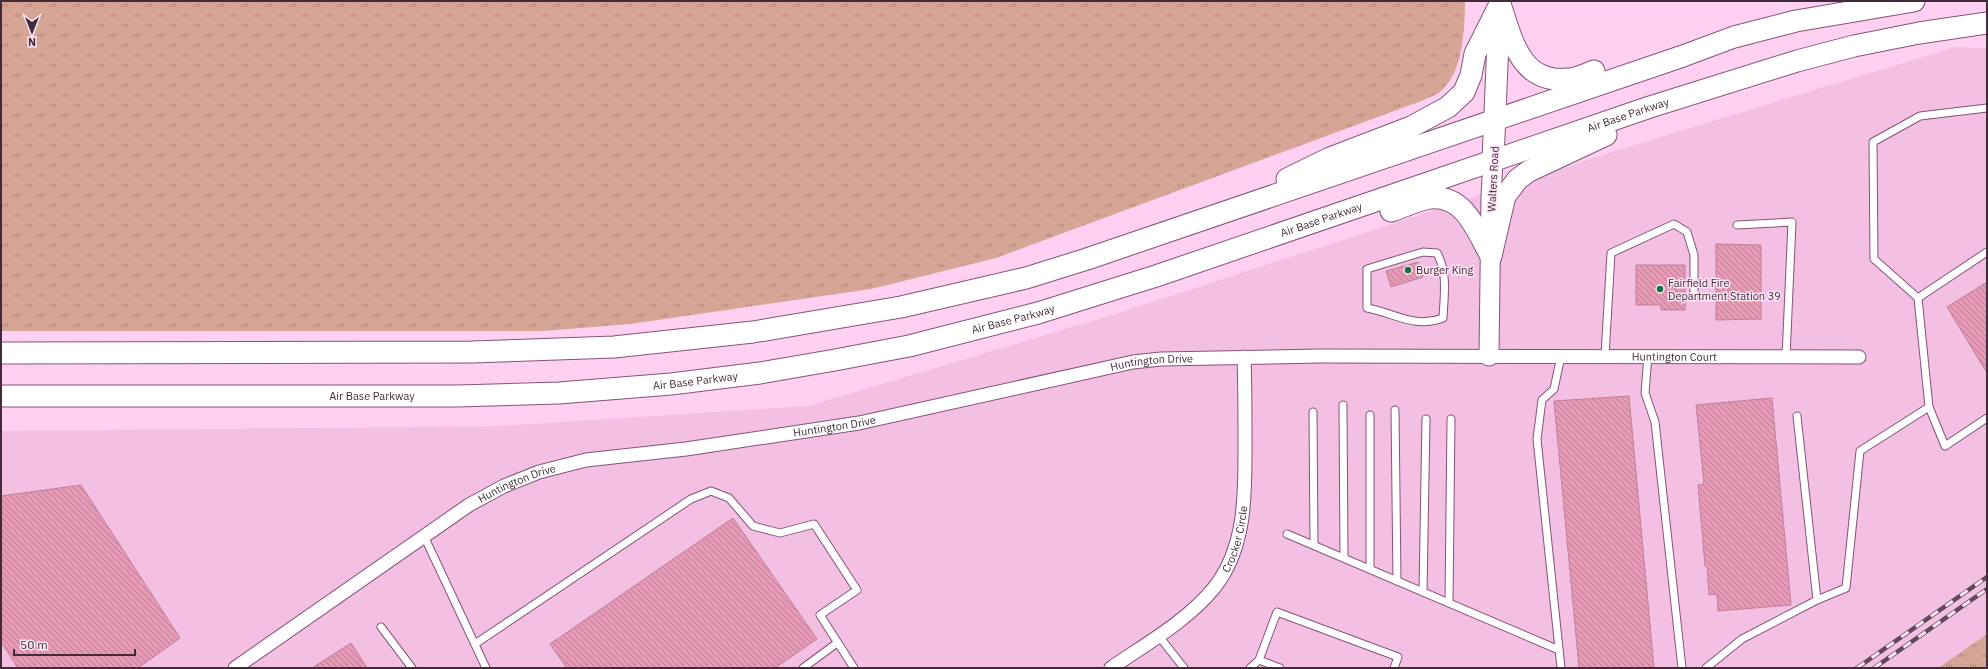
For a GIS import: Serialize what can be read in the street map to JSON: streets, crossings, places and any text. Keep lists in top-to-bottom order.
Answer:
{
  "streets": {
    "main road": ["Air Base Parkway", "Walters Road"],
    "street": ["Huntington Court", "Huntington Drive", "Crocker Circle"]
  },
  "crossings": [
    ["Air Base Parkway", "Walters Road"],
    ["Walters Road", "Huntington Court"],
    ["Walters Road", "Huntington Drive"],
    ["Huntington Court", "Huntington Drive"],
    ["Huntington Drive", "Crocker Circle"]
  ],
  "places": ["Burger King", "Fairfield Fire Department Station 39"],
  "scale_bar": "50 m",
  "north": "bottom"
}
